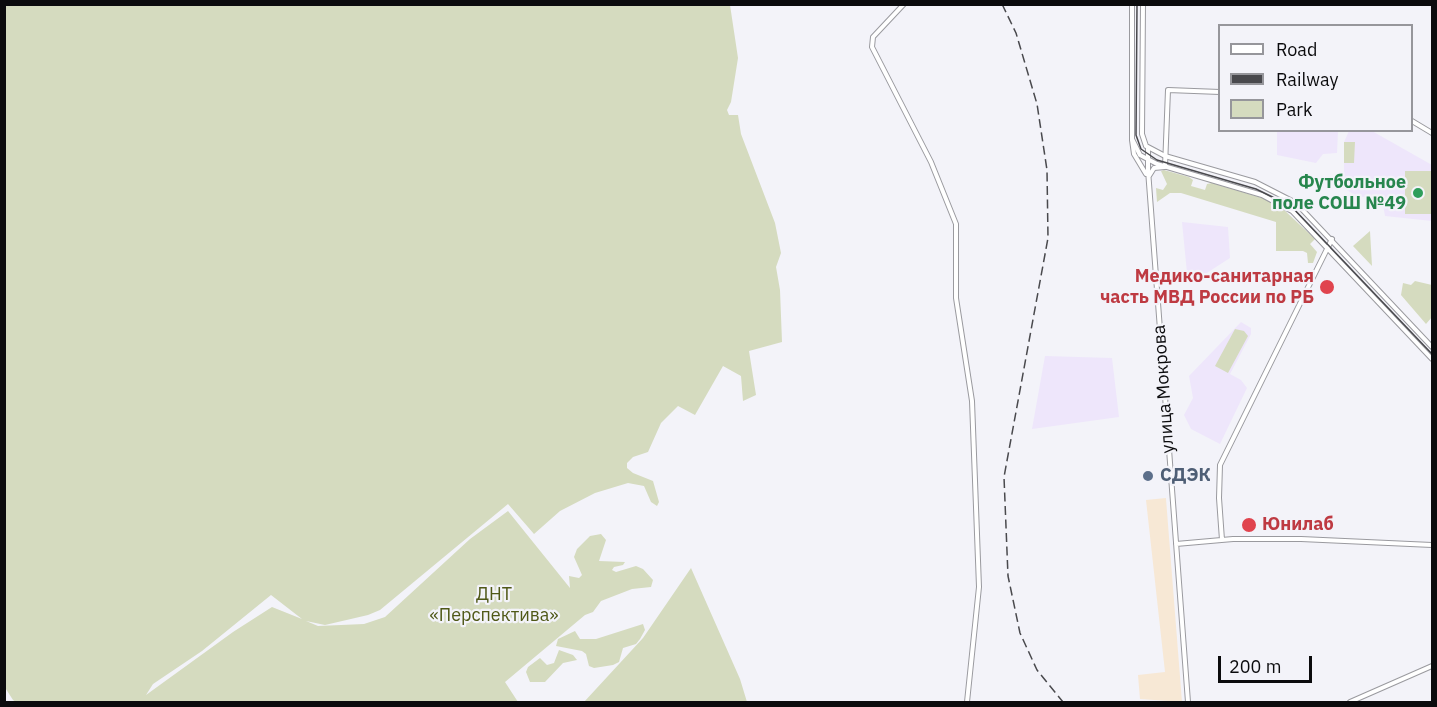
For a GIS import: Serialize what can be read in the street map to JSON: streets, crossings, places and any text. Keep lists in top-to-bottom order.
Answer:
{
  "streets": {
    "main road": ["улица Мокрова"]
  },
  "parks": ["ДНТ «Перспектива»"],
  "places": [
    "Футбольное поле СОШ №49",
    "Медико-санитарная часть МВД России по РБ",
    "СДЭК",
    "Юнилаб"
  ],
  "legend": ["Road", "Railway", "Park"],
  "scale_bar": "200 m"
}
